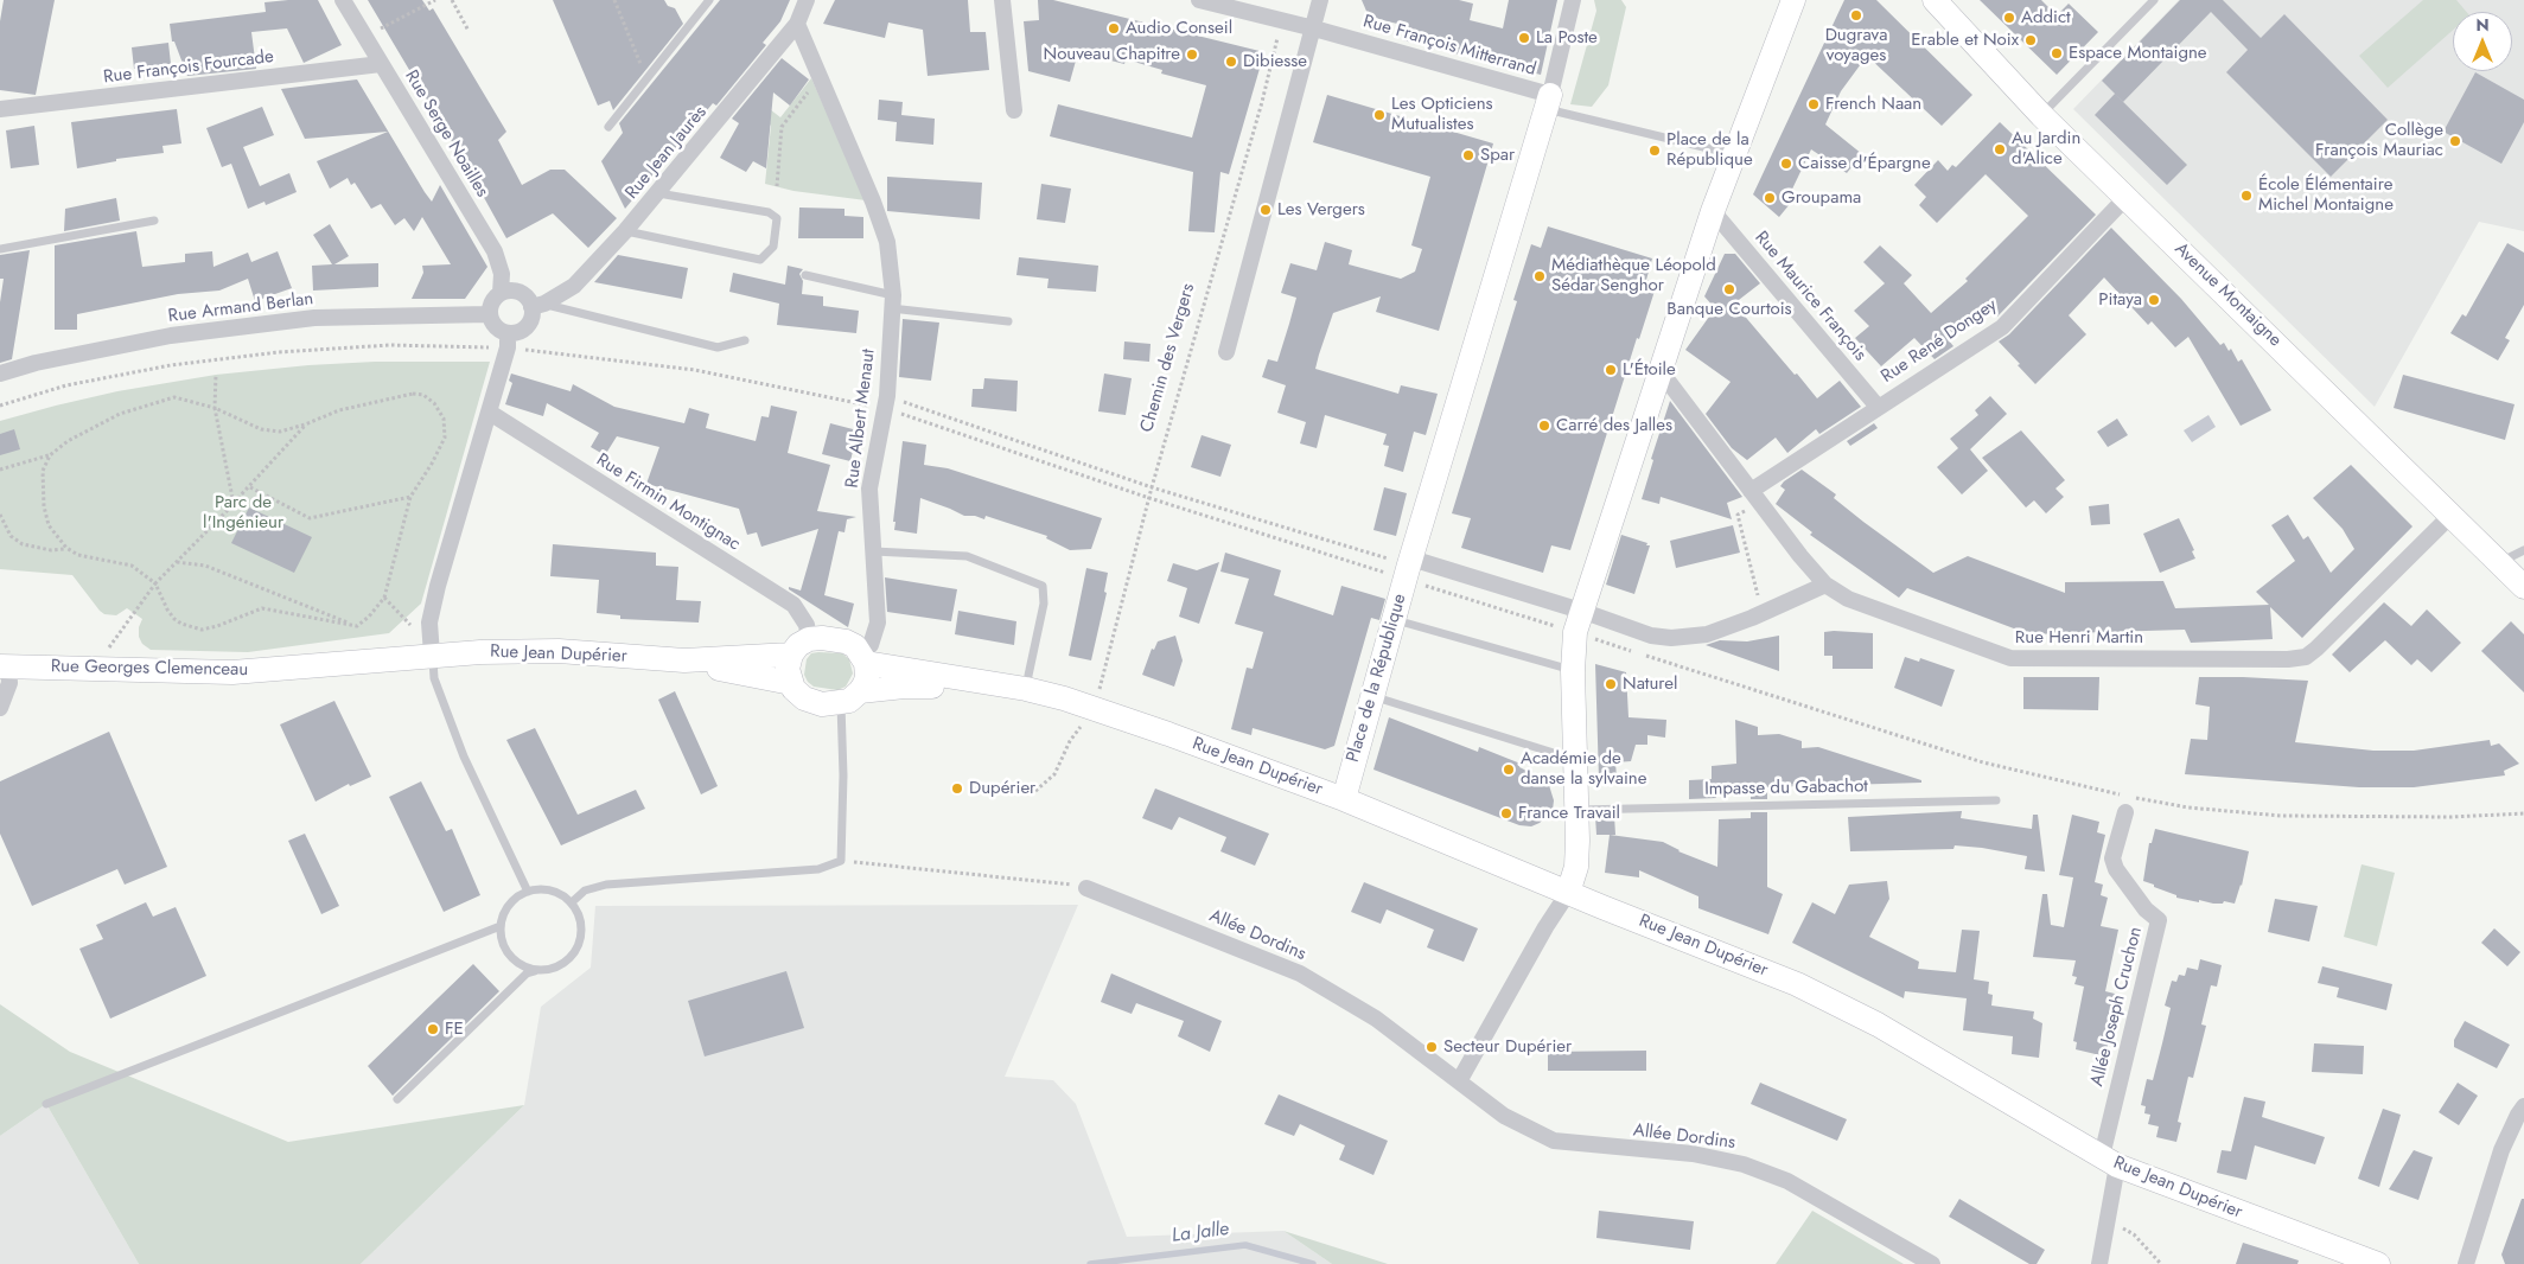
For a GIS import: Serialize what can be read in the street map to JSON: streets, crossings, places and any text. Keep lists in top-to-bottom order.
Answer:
{
  "streets": {
    "street": [
      "Rue François Mitterrand",
      "Rue François Fourcade",
      "Rue Serge Noailles",
      "Rue Jean Jaurès",
      "Avenue Montaigne",
      "Rue Maurice François",
      "Rue Armand Berlan",
      "Rue René Dongey",
      "Rue Albert Menaut",
      "Rue Firmin Montignac",
      "Rue Henri Martin",
      "Rue Jean Dupérier",
      "Rue Georges Clemenceau",
      "Place de la République",
      "Allée Dordins",
      "Allée Joseph Cruchon"
    ],
    "lane": ["Impasse du Gabachot"],
    "path": ["Chemin des Vergers"]
  },
  "crossings": [
    ["Rue François Mitterrand", "Chemin des Vergers"],
    ["Rue François Mitterrand", "Place de la République"],
    ["Rue François Fourcade", "Rue Serge Noailles"],
    ["Rue Serge Noailles", "Rue Jean Jaurès"],
    ["Rue Serge Noailles", "Rue Armand Berlan"],
    ["Rue Jean Jaurès", "Rue Armand Berlan"],
    ["Rue Jean Jaurès", "Rue Albert Menaut"],
    ["Avenue Montaigne", "Rue René Dongey"],
    ["Avenue Montaigne", "Rue Henri Martin"],
    ["Rue Maurice François", "Rue René Dongey"],
    ["Rue René Dongey", "Rue Henri Martin"],
    ["Chemin des Vergers", "Rue Jean Dupérier"],
    ["Rue Albert Menaut", "Rue Firmin Montignac"],
    ["Rue Albert Menaut", "Rue Jean Dupérier"],
    ["Rue Firmin Montignac", "Rue Jean Dupérier"],
    ["Rue Jean Dupérier", "Rue Georges Clemenceau"],
    ["Rue Jean Dupérier", "Place de la République"],
    ["Rue Jean Dupérier", "Allée Joseph Cruchon"]
  ],
  "water": ["La Jalle"],
  "parks": ["Parc de l'Ingénieur"],
  "places": [
    "Dugrava voyages",
    "Addict",
    "Audio Conseil",
    "La Poste",
    "Erable et Noix",
    "Espace Montaigne",
    "Nouveau Chapitre",
    "Dibiesse",
    "French Naan",
    "Les Opticiens Mutualistes",
    "Collège François Mauriac",
    "Au Jardin d'Alice",
    "Place de la République",
    "Spar",
    "Caisse d'Épargne",
    "École Élémentaire Michel Montaigne",
    "Groupama",
    "Les Vergers",
    "Médiathèque Léopold Sédar Senghor",
    "Banque Courtois",
    "Pitaya",
    "L'Étoile",
    "Carré des Jalles",
    "Naturel",
    "Académie de danse la sylvaine",
    "Dupérier",
    "France Travail",
    "FE",
    "Secteur Dupérier"
  ],
  "north": "top"
}
